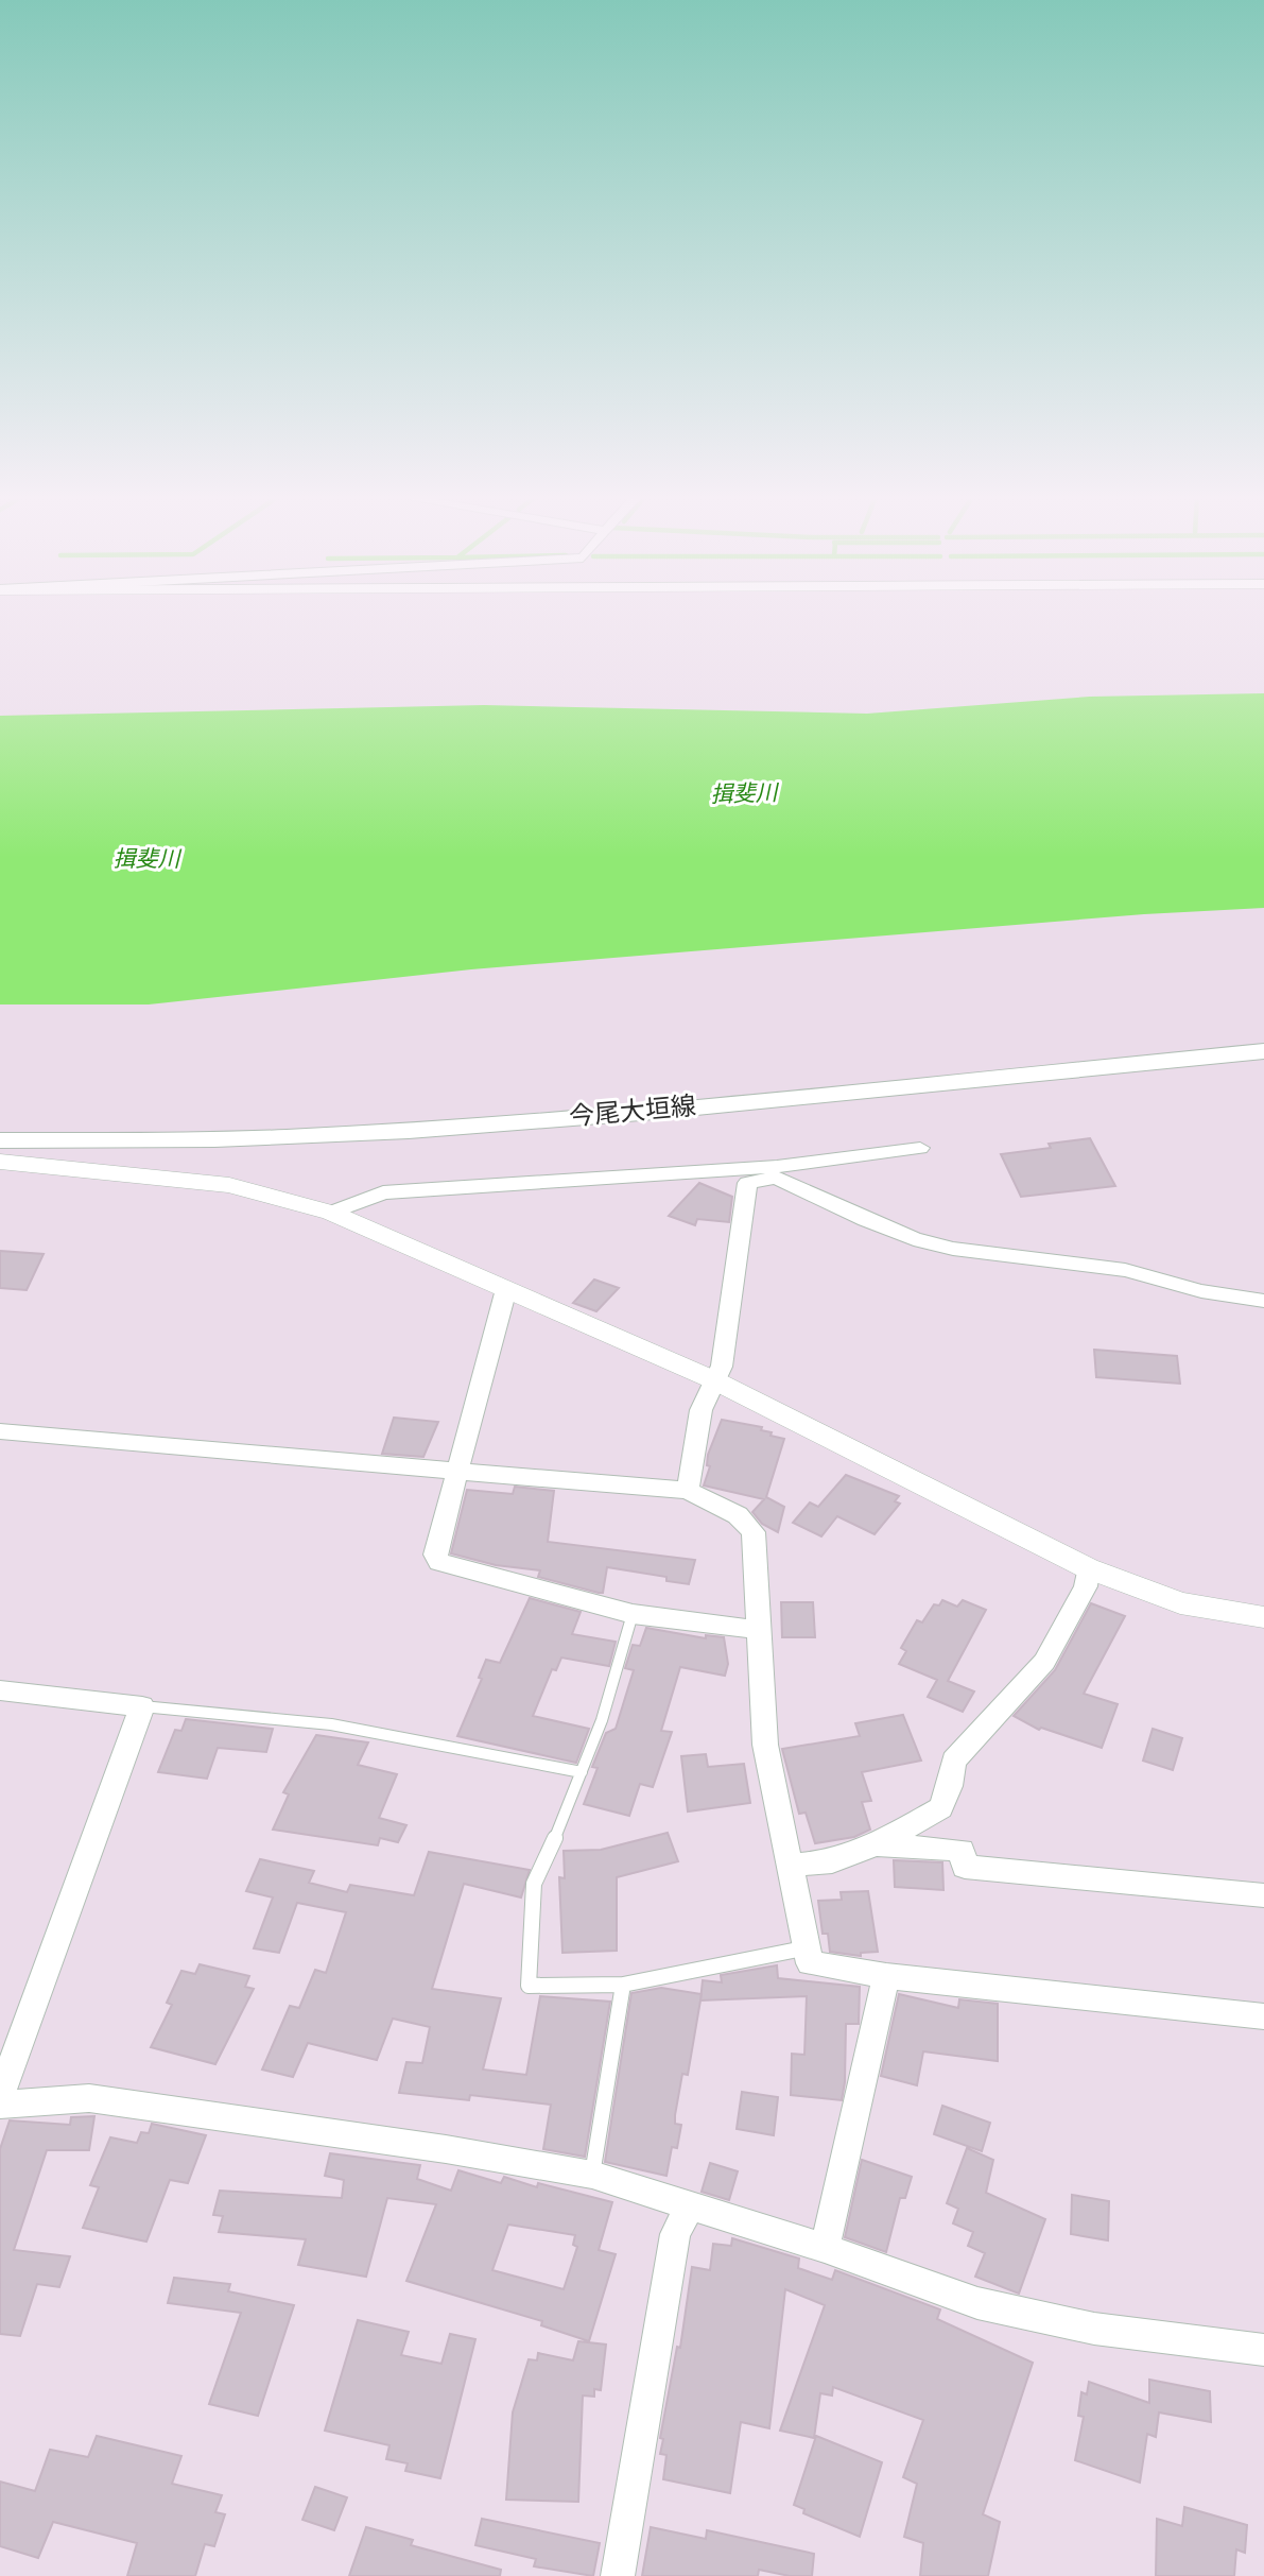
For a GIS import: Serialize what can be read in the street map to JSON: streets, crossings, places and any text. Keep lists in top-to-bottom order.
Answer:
{
  "streets": {
    "main road": ["今尾大垣線"]
  },
  "water": ["揖斐川"]
}
